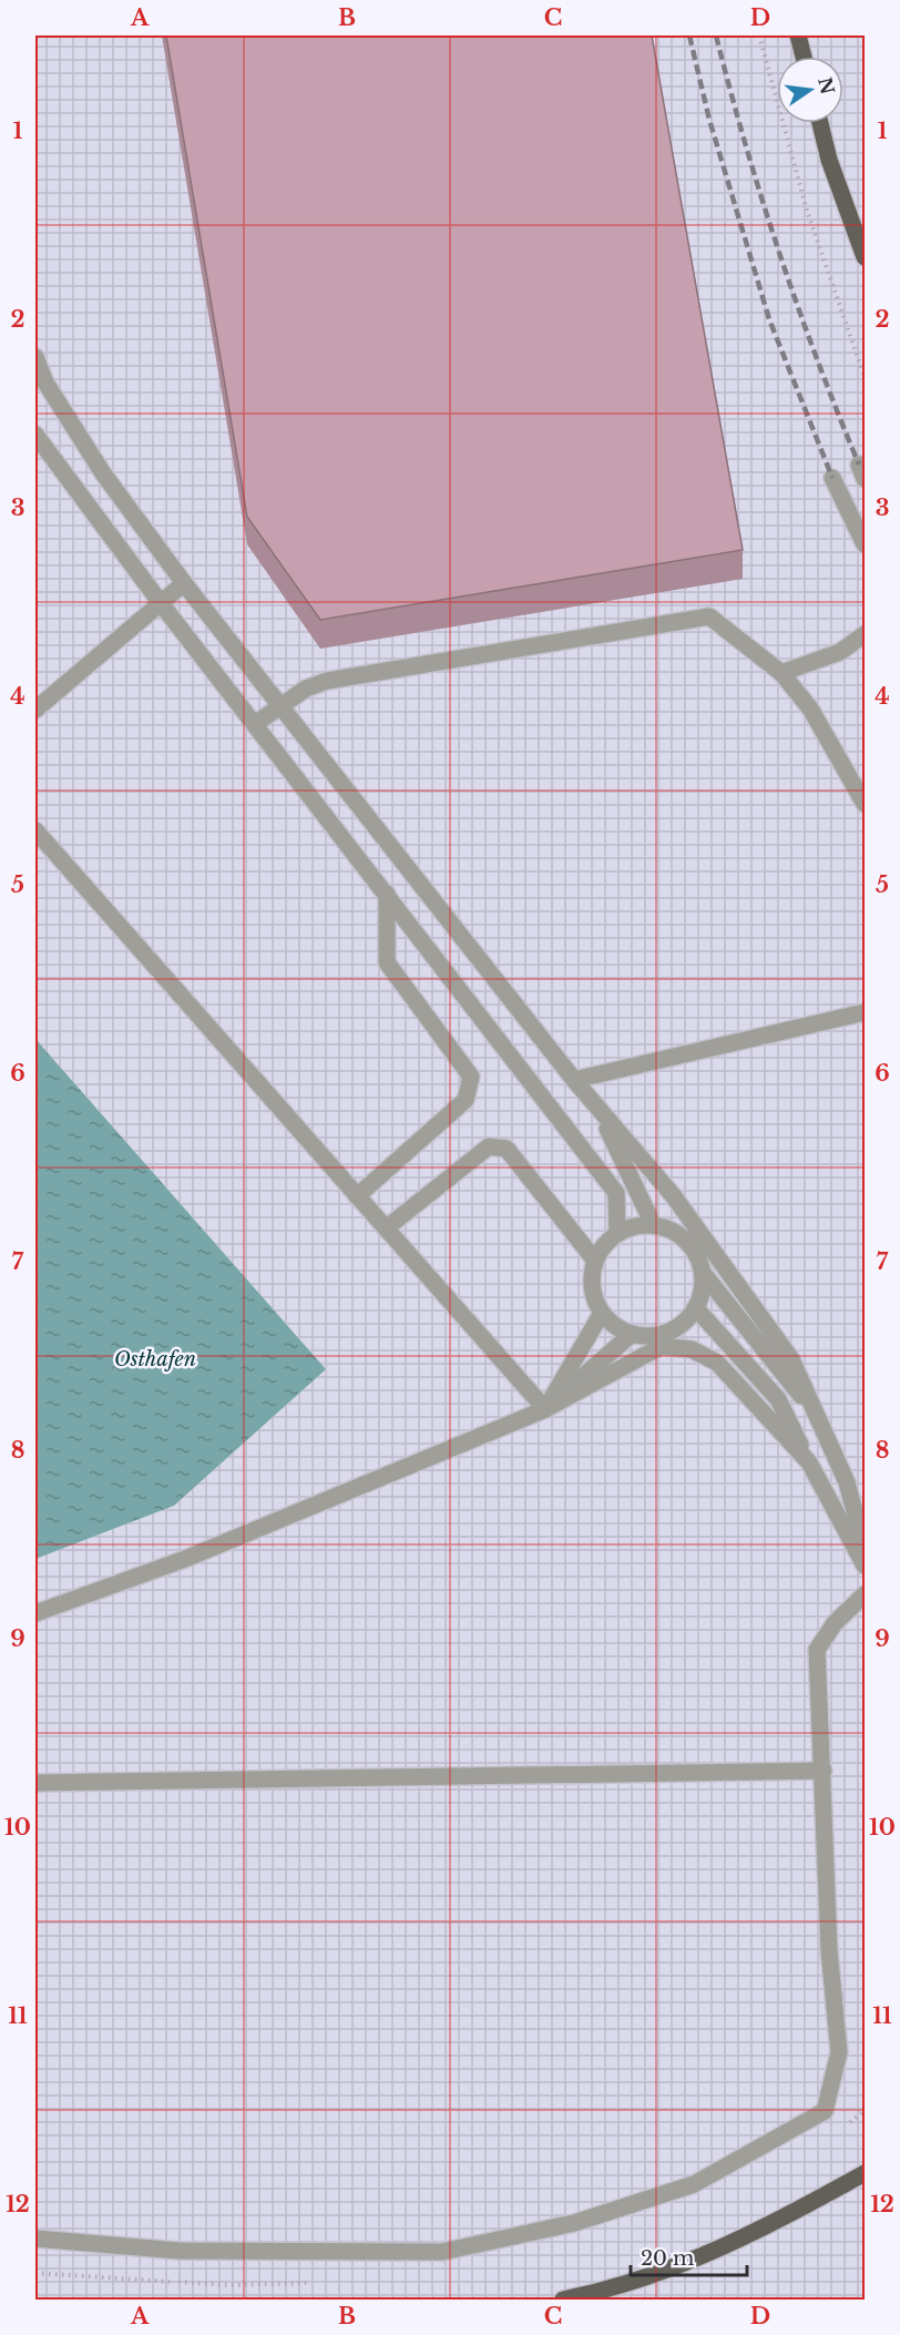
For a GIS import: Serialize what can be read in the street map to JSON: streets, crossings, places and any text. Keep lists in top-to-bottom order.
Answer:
{
  "water": ["Osthafen"],
  "scale_bar": "20 m",
  "north": "right",
  "grid": {
    "columns": [
      "A",
      "B",
      "C",
      "D"
    ],
    "rows": [
      "1",
      "2",
      "3",
      "4",
      "5",
      "6",
      "7",
      "8",
      "9",
      "10",
      "11",
      "12"
    ]
  }
}
